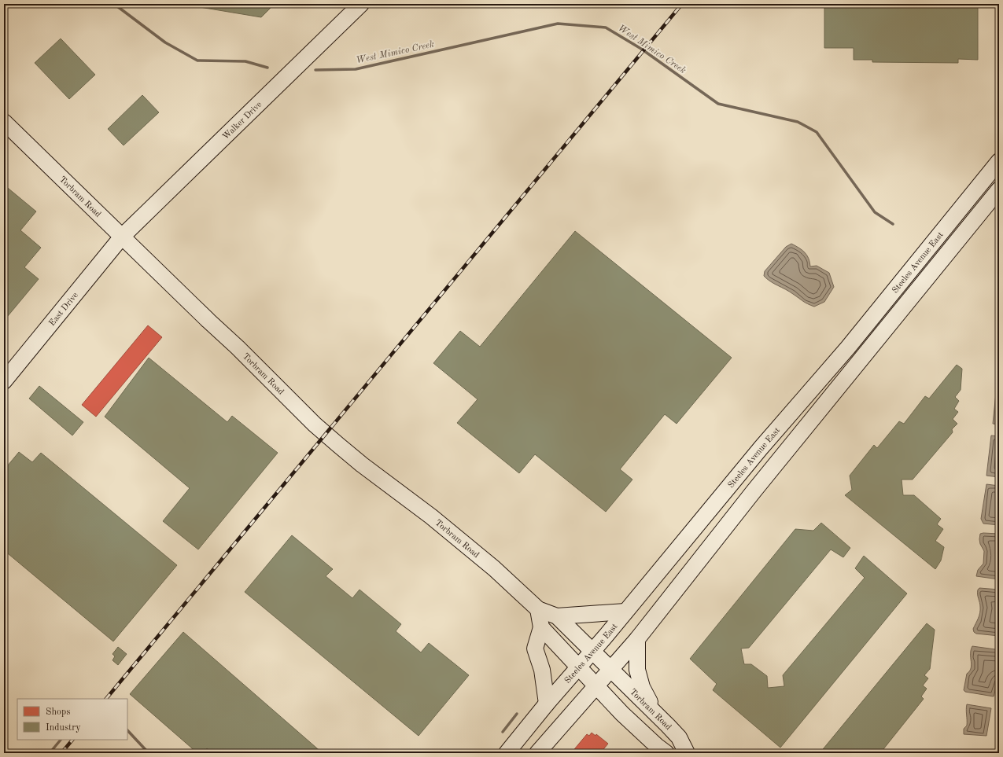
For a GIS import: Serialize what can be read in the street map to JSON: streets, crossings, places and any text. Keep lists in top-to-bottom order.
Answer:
{
  "streets": {
    "main road": [
      "Walker Drive",
      "Torbram Road",
      "Steeles Avenue East",
      "East Drive"
    ]
  },
  "crossings": [
    ["Walker Drive", "Torbram Road"],
    ["Walker Drive", "East Drive"],
    ["Torbram Road", "Steeles Avenue East"],
    ["Torbram Road", "East Drive"]
  ],
  "water": ["West Mimico Creek"],
  "legend": ["Shops", "Industry"]
}
